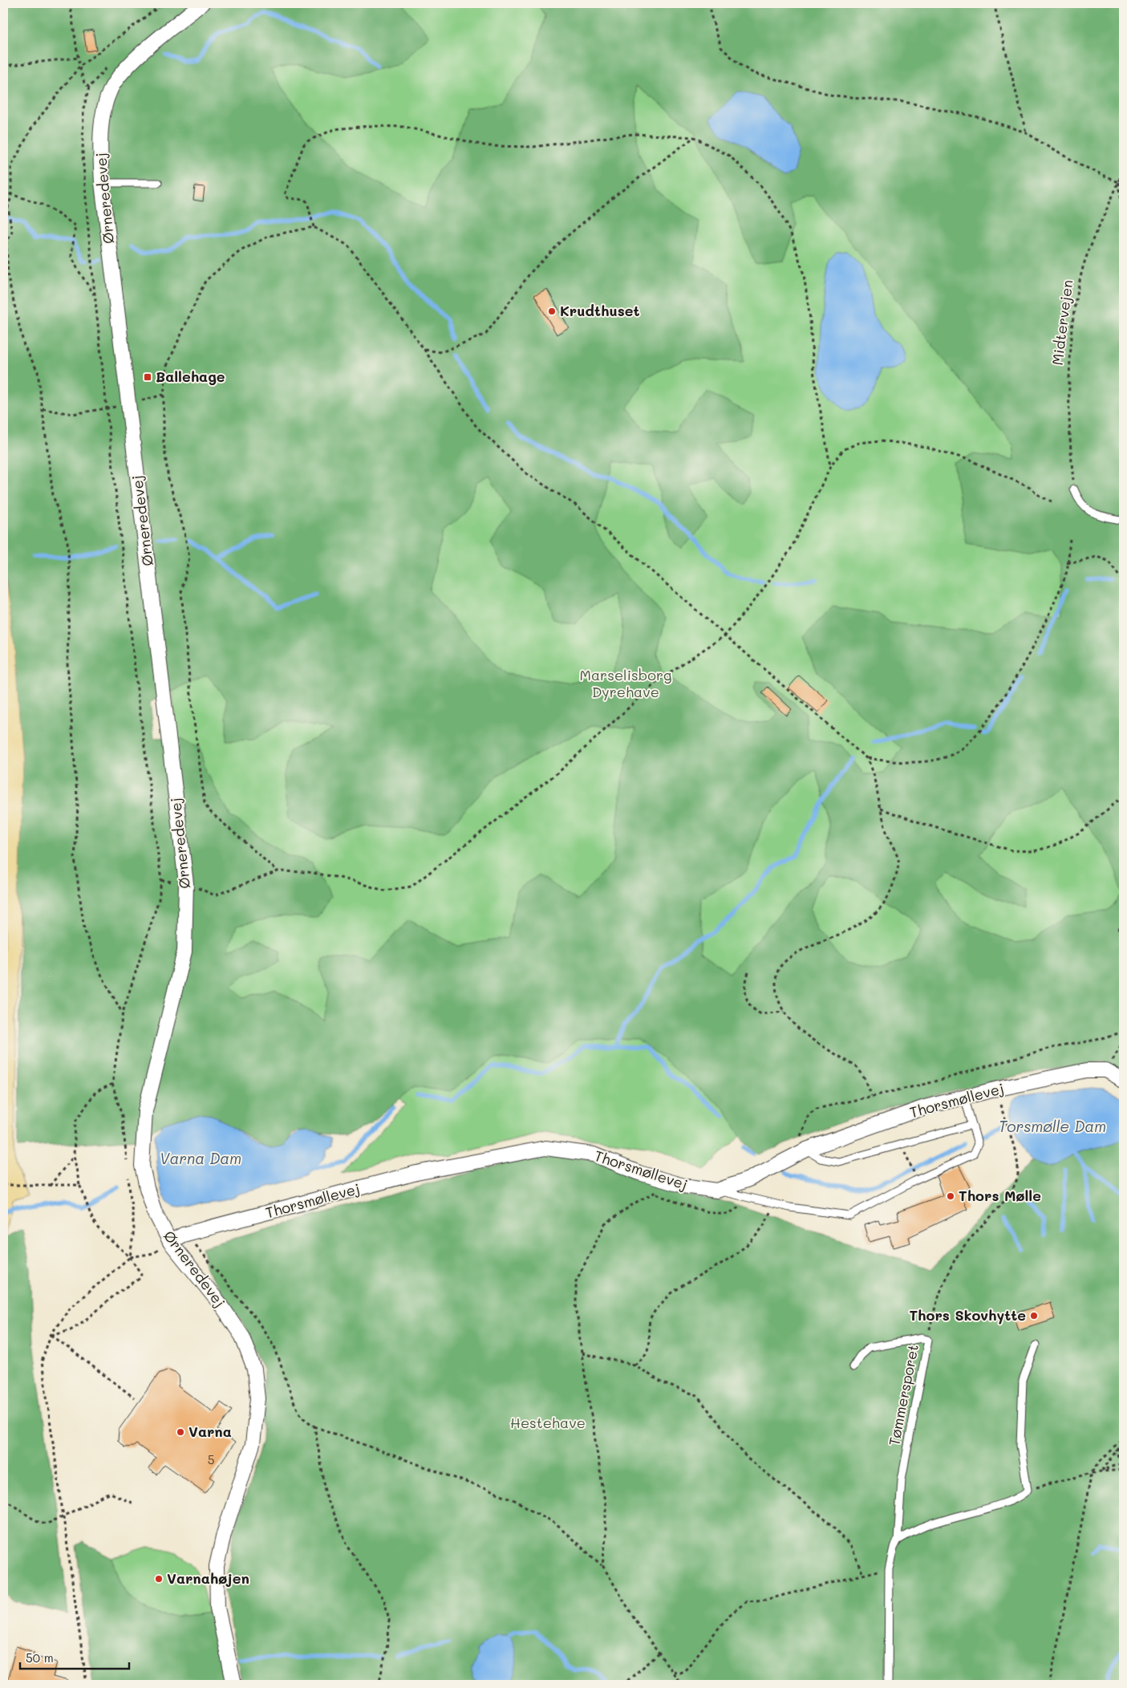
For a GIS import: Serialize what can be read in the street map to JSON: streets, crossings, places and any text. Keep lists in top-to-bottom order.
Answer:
{
  "streets": {
    "street": ["Ørneredevej", "Thorsmøllevej"],
    "lane": ["Tømmersporet"],
    "path": ["Midtervejen"]
  },
  "crossings": [
    ["Ørneredevej", "Thorsmøllevej"],
    ["Thorsmøllevej", "Tømmersporet"]
  ],
  "water": ["Torsmølle Dam", "Varna Dam"],
  "parks": ["Marselisborg Dyrehave", "Hestehave"],
  "places": {
    "other": [
      "Krudthuset",
      "Thors Mølle",
      "Thors Skovhytte",
      "Varna",
      "Varnahøjen"
    ],
    "transit": ["Ballehage"]
  },
  "house_numbers": ["5"],
  "scale_bar": "50 m"
}
